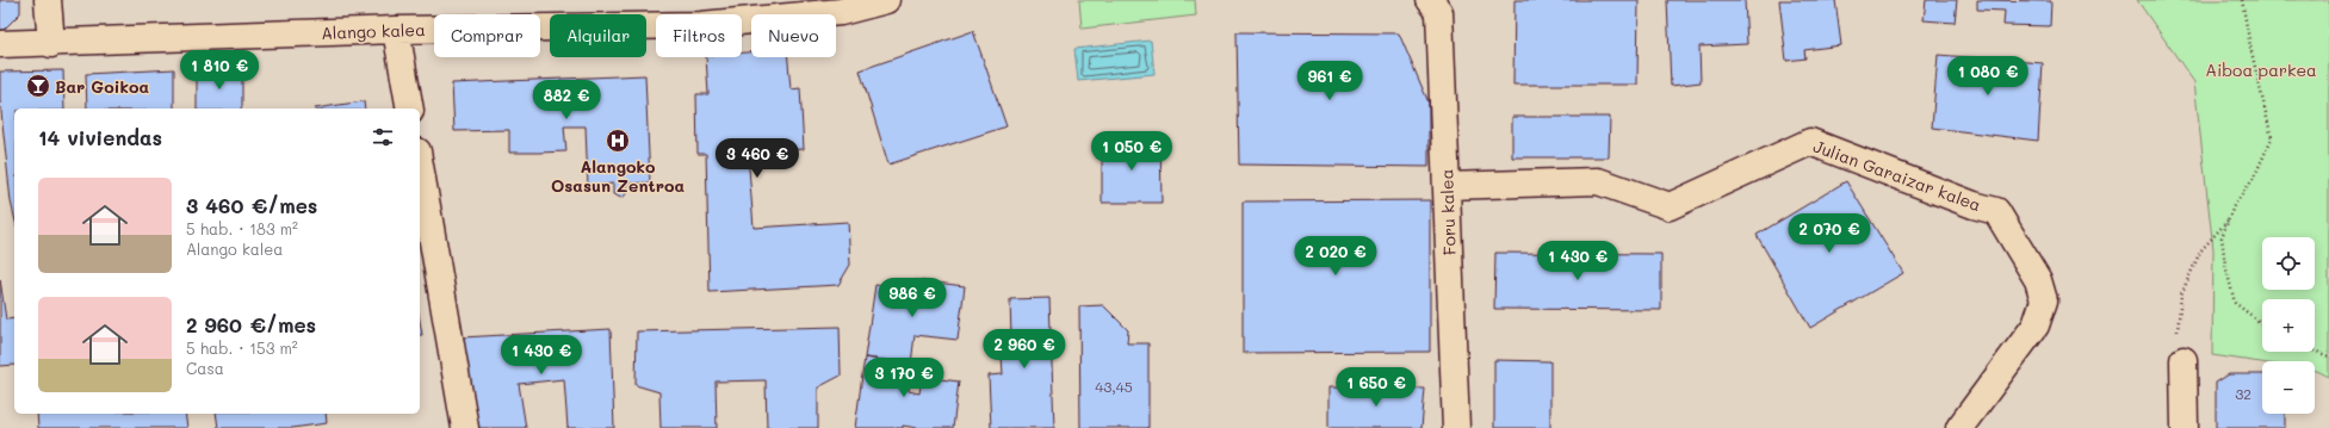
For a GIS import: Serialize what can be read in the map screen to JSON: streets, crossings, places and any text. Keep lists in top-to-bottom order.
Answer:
{
  "streets": {
    "street": ["Alango kalea", "Julian Garaizar kalea", "Foru kalea"]
  },
  "crossings": [
    ["Julian Garaizar kalea", "Foru kalea"]
  ],
  "parks": ["Aiboa parkea"],
  "places": {
    "bar": ["Bar Goikoa"],
    "hospital": ["Alangoko Osasun Zentroa"]
  },
  "house_numbers": ["43,45", "32"],
  "page": {
    "chip": [
      "Comprar",
      "Alquilar",
      "Filtros",
      "Nuevo"
    ],
    "price": [
      "1 810 €",
      "1 080 €",
      "961 €",
      "882 €",
      "1 050 €",
      "3 460 €",
      "2 070 €",
      "2 020 €",
      "1 430 €",
      "986 €",
      "2 960 €",
      "1 430 €",
      "3 170 €",
      "1 650 €"
    ],
    "heading": "14 viviendas",
    "list": [
      {
        "name": "3 460 €/mes",
        "note": "5 hab. · 183 m² · Alango kalea"
      },
      {
        "name": "2 960 €/mes",
        "note": "5 hab. · 153 m² · Casa"
      }
    ],
    "map_buttons": ["+", "−"]
  }
}
